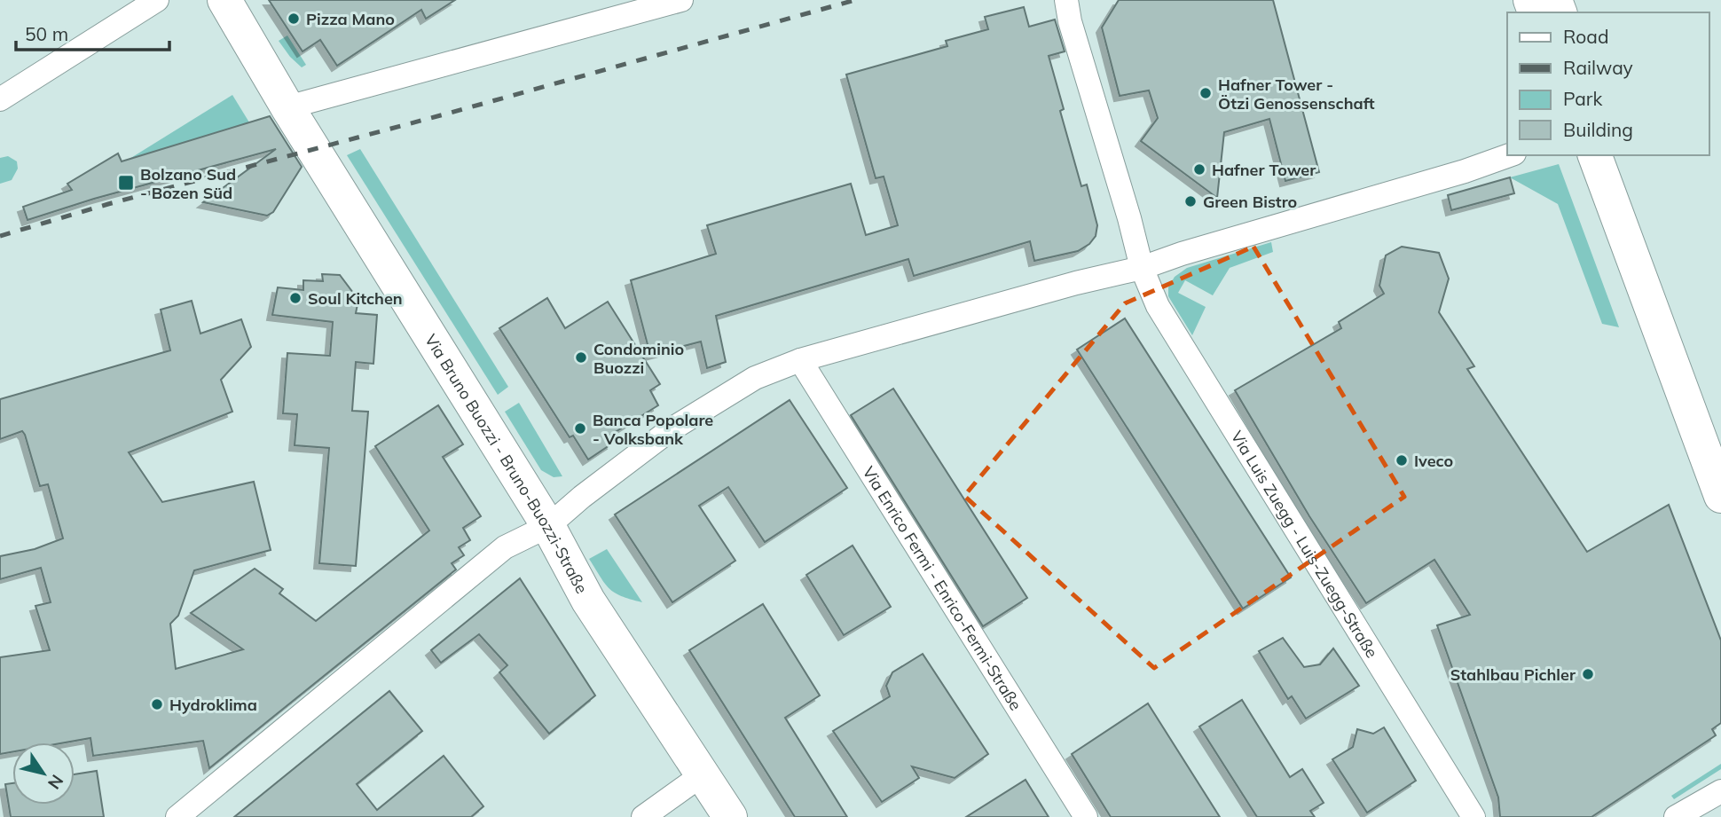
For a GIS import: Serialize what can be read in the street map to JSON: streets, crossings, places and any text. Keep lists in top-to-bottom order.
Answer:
{
  "streets": {
    "main road": ["Via Bruno Buozzi - Bruno-Buozzi-Straße"],
    "street": ["Via Luis Zuegg - Luis-Zuegg-Straße", "Via Enrico Fermi - Enrico-Fermi-Straße"]
  },
  "places": {
    "other": [
      "Pizza Mano",
      "Hafner Tower - Ötzi Genossenschaft",
      "Hafner Tower",
      "Green Bistro",
      "Soul Kitchen",
      "Condominio Buozzi",
      "Banca Popolare - Volksbank",
      "Iveco",
      "Stahlbau Pichler",
      "Hydroklima"
    ],
    "transit": ["Bolzano Sud - Bozen Süd"]
  },
  "legend": [
    "Road",
    "Railway",
    "Park",
    "Building"
  ],
  "scale_bar": "50 m",
  "north": "bottom right"
}
